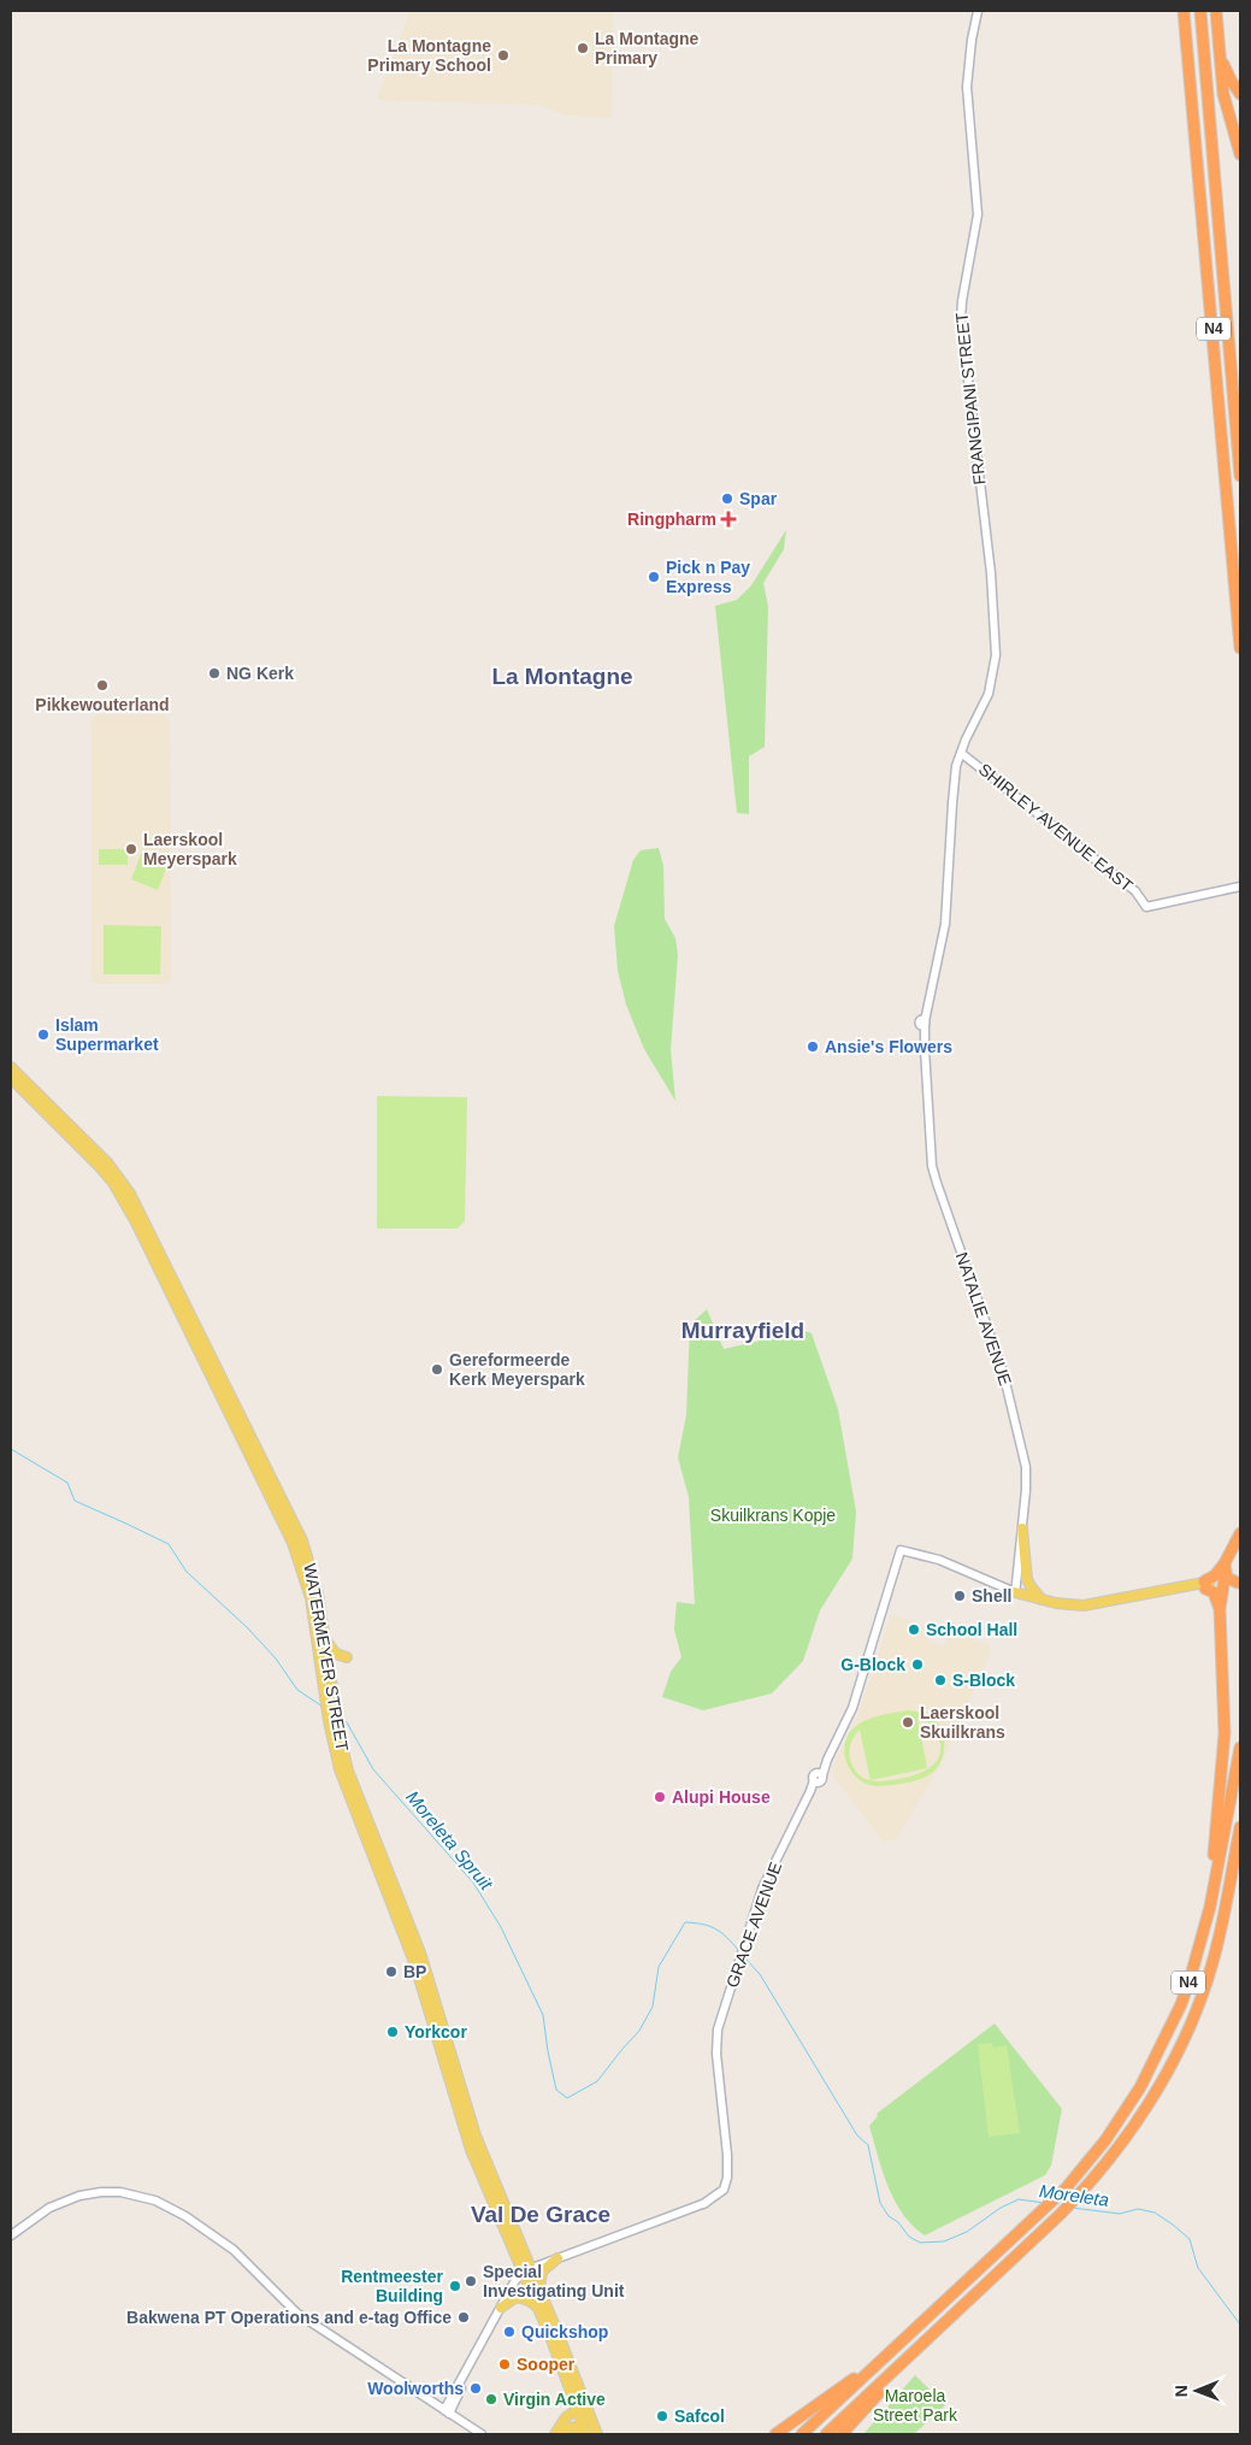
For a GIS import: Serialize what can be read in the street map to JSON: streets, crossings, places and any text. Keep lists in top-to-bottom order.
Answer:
{
  "streets": {
    "highway": ["N4"],
    "main road": ["WATERMEYER STREET"],
    "street": [
      "FRANGIPANI STREET",
      "SHIRLEY AVENUE EAST",
      "NATALIE AVENUE",
      "GRACE AVENUE"
    ]
  },
  "crossings": [
    ["FRANGIPANI STREET", "SHIRLEY AVENUE EAST"],
    ["FRANGIPANI STREET", "NATALIE AVENUE"],
    ["SHIRLEY AVENUE EAST", "NATALIE AVENUE"],
    ["NATALIE AVENUE", "GRACE AVENUE"]
  ],
  "districts": ["La Montagne", "Murrayfield", "Val De Grace"],
  "water": ["Moreleta Spruit", "Moreleta"],
  "parks": ["Skuilkrans Kopje", "Maroela Street Park"],
  "places": {
    "other": [
      "La Montagne Primary",
      "La Montagne Primary School",
      "Spar",
      "Pick n Pay Express",
      "NG Kerk",
      "Pikkewouterland",
      "Laerskool Meyerspark",
      "Islam Supermarket",
      "Ansie's Flowers",
      "Gereformeerde Kerk Meyerspark",
      "Shell",
      "School Hall",
      "G-Block",
      "S-Block",
      "Laerskool Skuilkrans",
      "Alupi House",
      "BP",
      "Yorkcor",
      "Special Investigating Unit",
      "Rentmeester Building",
      "Bakwena PT Operations and e-tag Office",
      "Quickshop",
      "Sooper",
      "Woolworths",
      "Virgin Active",
      "Safcol"
    ],
    "health": ["Ringpharm"]
  },
  "north": "left"
}
